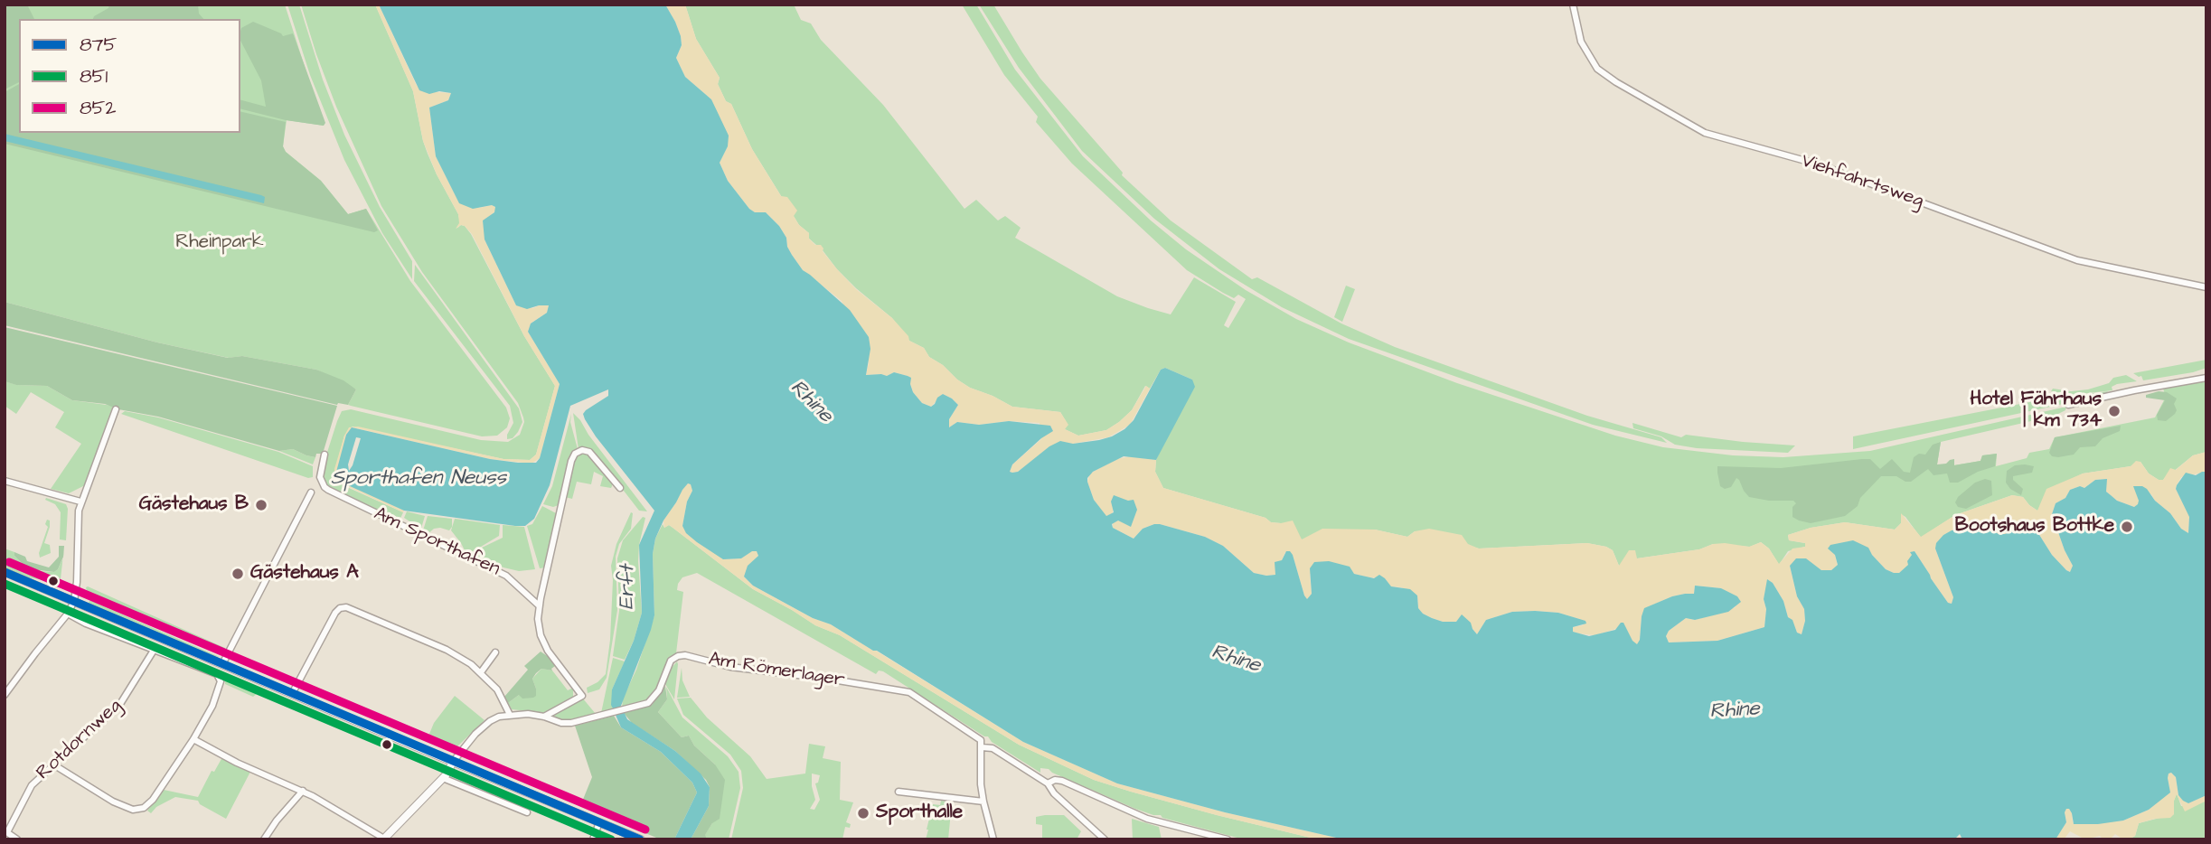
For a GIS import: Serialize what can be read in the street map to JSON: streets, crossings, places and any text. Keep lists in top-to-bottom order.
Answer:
{
  "streets": {
    "street": [
      "Viehfahrtsweg",
      "Am Sporthafen",
      "Am Römerlager",
      "Rotdornweg"
    ]
  },
  "water": ["Rhine", "Sporthafen Neuss", "Erft"],
  "parks": ["Rheinpark"],
  "places": [
    "Hotel Fährhaus | km 734",
    "Gästehaus B",
    "Bootshaus Bottke",
    "Gästehaus A",
    "Sporthalle"
  ],
  "lines": ["transit line 852", "transit line 875", "transit line 851"],
  "legend": ["875", "851", "852"]
}
